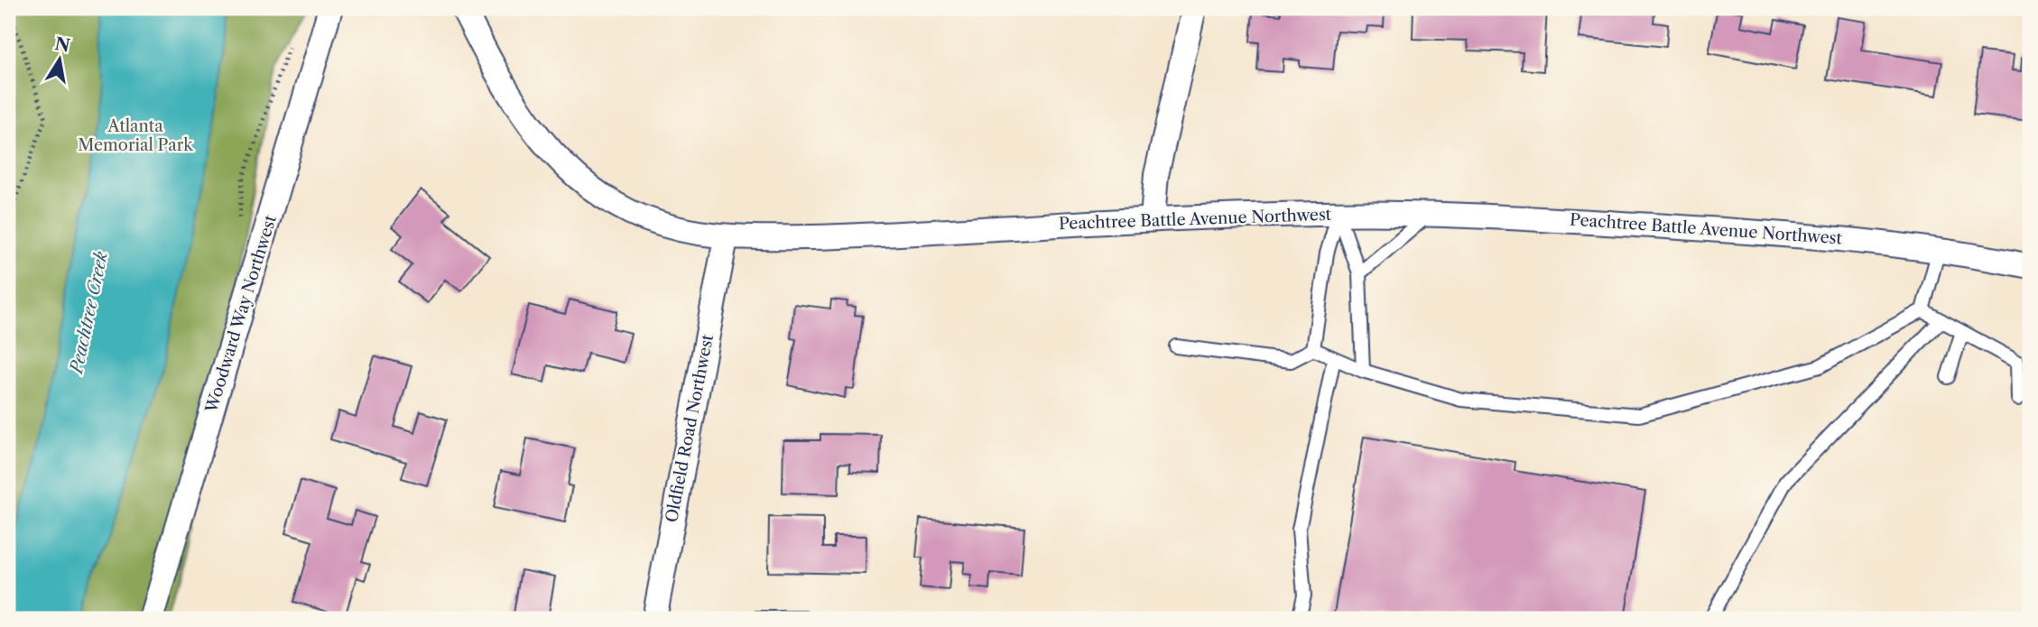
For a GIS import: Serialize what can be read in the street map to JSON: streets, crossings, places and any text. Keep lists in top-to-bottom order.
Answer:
{
  "streets": {
    "street": ["Peachtree Battle Avenue Northwest", "Woodward Way Northwest", "Oldfield Road Northwest"]
  },
  "crossings": [
    ["Peachtree Battle Avenue Northwest", "Oldfield Road Northwest"]
  ],
  "water": ["Peachtree Creek"],
  "parks": ["Atlanta Memorial Park"],
  "north": "top"
}
